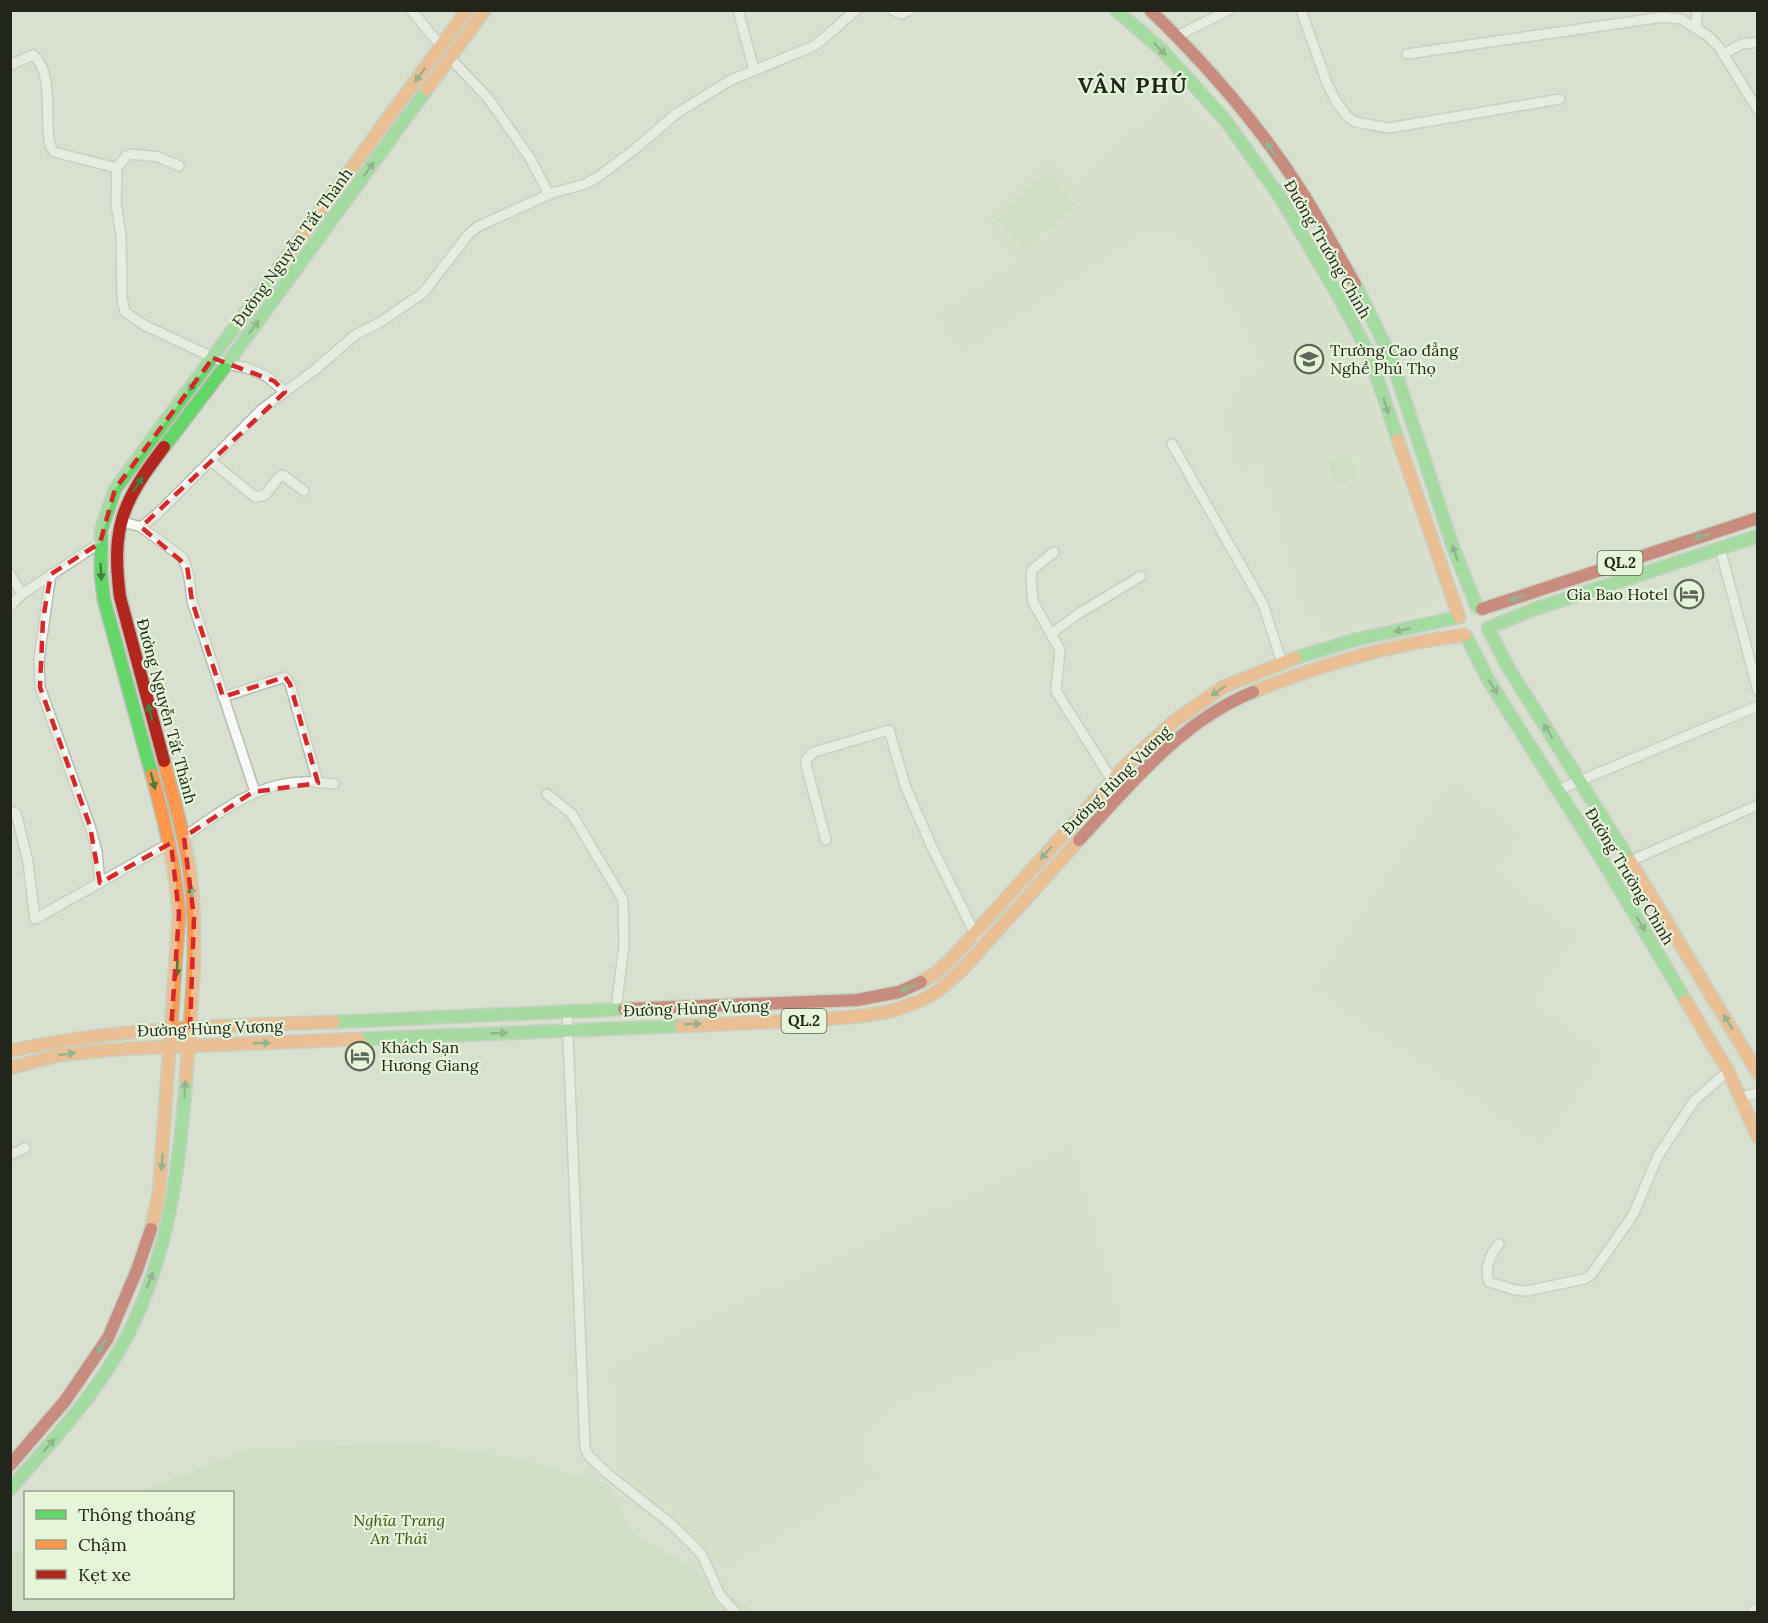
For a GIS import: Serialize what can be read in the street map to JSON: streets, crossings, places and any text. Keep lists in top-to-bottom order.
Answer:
{
  "streets": {
    "main road": [
      "Đường Nguyễn Tất Thành",
      "Đường Trường Chinh",
      "QL.2",
      "Đường Hùng Vương"
    ]
  },
  "crossings": [
    ["Đường Nguyễn Tất Thành", "Đường Hùng Vương"],
    ["Đường Trường Chinh", "QL.2"],
    ["Đường Trường Chinh", "Đường Hùng Vương"],
    ["QL.2", "Đường Hùng Vương"]
  ],
  "districts": ["VÂN PHÚ"],
  "parks": ["Nghĩa Trang An Thái"],
  "places": {
    "school or university": ["Trường Cao đẳng Nghề Phú Thọ"],
    "hotel": ["Gia Bao Hotel", "Khách Sạn Hương Giang"]
  },
  "legend": ["Thông thoáng", "Chậm", "Kẹt xe"]
}
